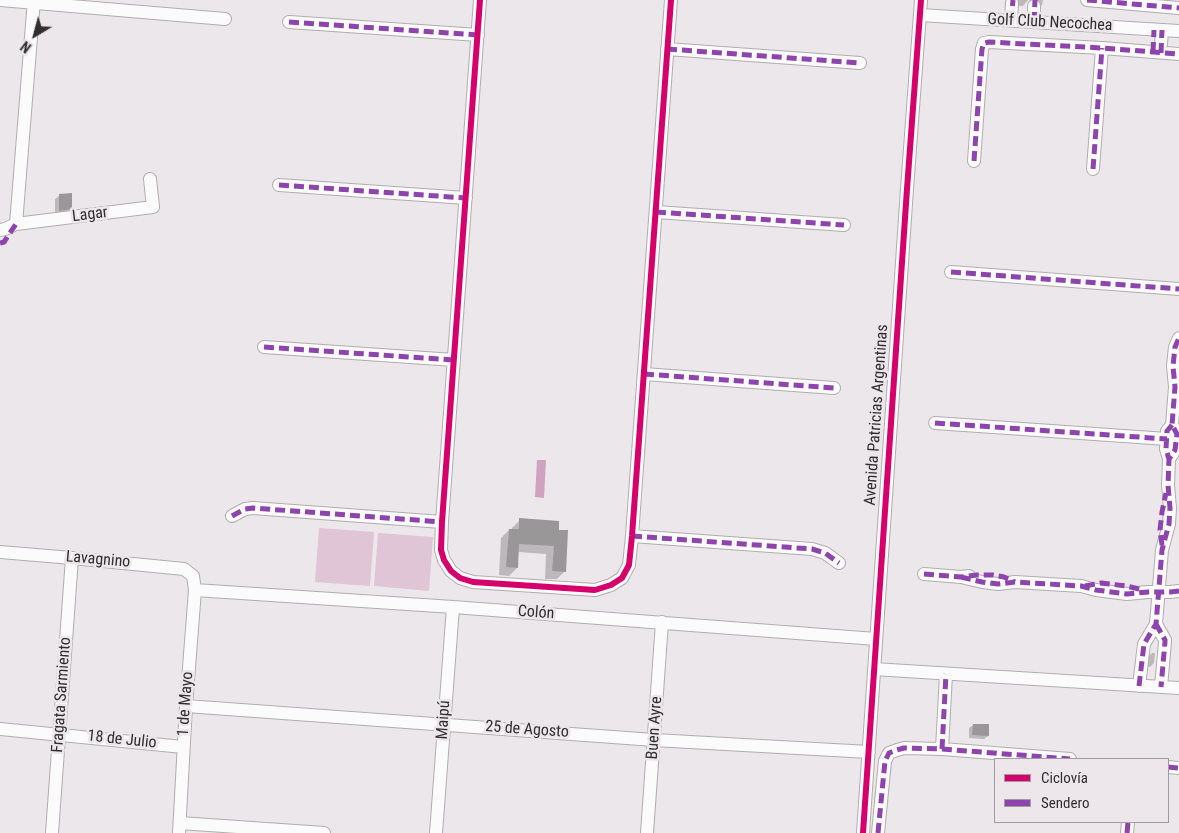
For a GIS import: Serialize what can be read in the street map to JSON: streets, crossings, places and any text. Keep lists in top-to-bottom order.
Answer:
{
  "streets": {
    "street": [
      "Golf Club Necochea",
      "Lagar",
      "Avenida Patricias Argentinas",
      "Lavagnino",
      "Colón",
      "Fragata Sarmiento",
      "1 de Mayo",
      "Maipú",
      "Buen Ayre",
      "25 de Agosto",
      "18 de Julio"
    ]
  },
  "crossings": [
    ["Golf Club Necochea", "Avenida Patricias Argentinas"],
    ["Avenida Patricias Argentinas", "Colón"],
    ["Avenida Patricias Argentinas", "25 de Agosto"],
    ["Lavagnino", "Fragata Sarmiento"],
    ["Lavagnino", "1 de Mayo"],
    ["Colón", "1 de Mayo"],
    ["Colón", "Maipú"],
    ["Colón", "Buen Ayre"],
    ["Fragata Sarmiento", "18 de Julio"],
    ["1 de Mayo", "25 de Agosto"],
    ["1 de Mayo", "18 de Julio"],
    ["Maipú", "25 de Agosto"],
    ["Buen Ayre", "25 de Agosto"]
  ],
  "legend": ["Ciclovía", "Sendero"],
  "north": "bottom left"
}
